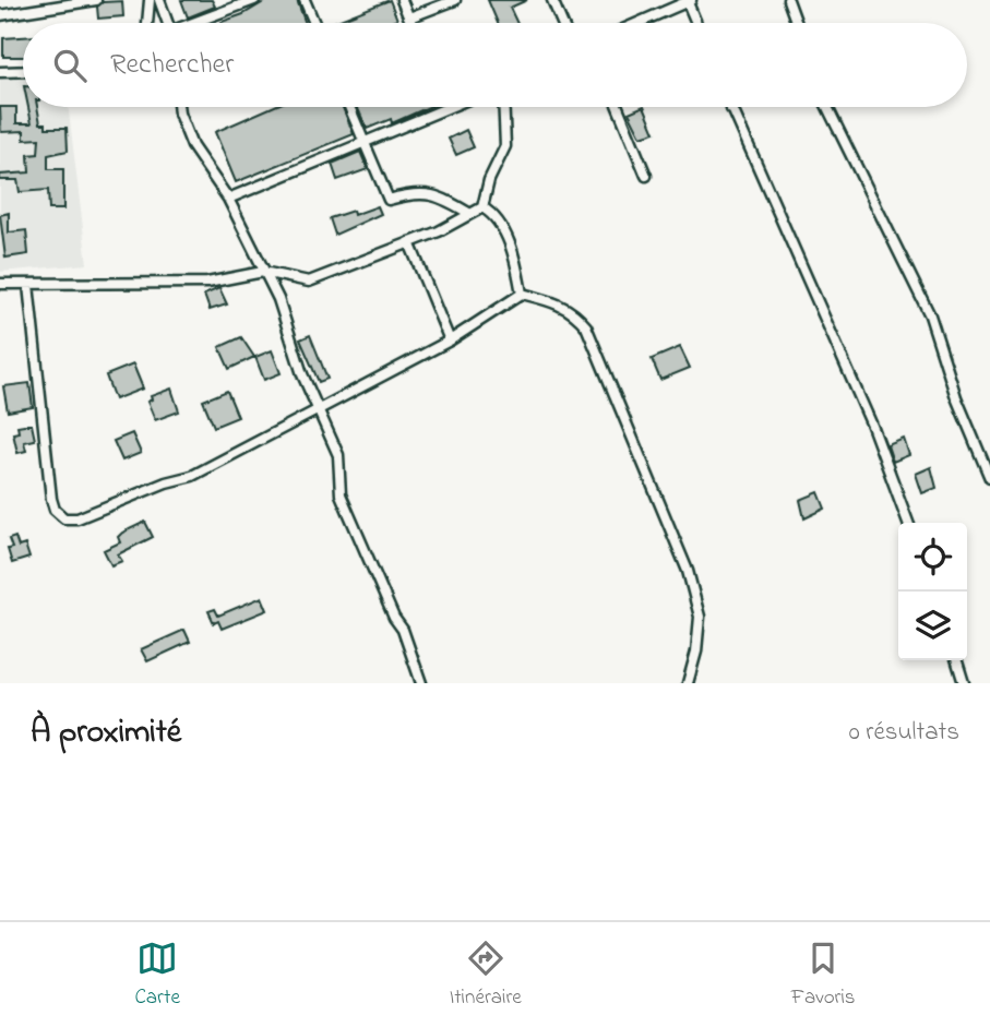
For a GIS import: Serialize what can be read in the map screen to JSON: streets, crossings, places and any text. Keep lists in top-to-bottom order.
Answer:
{
  "page": {
    "search": "Rechercher",
    "heading": ["À proximité", "0 résultats"],
    "nav": ["Carte", "Itinéraire", "Favoris"]
  }
}
